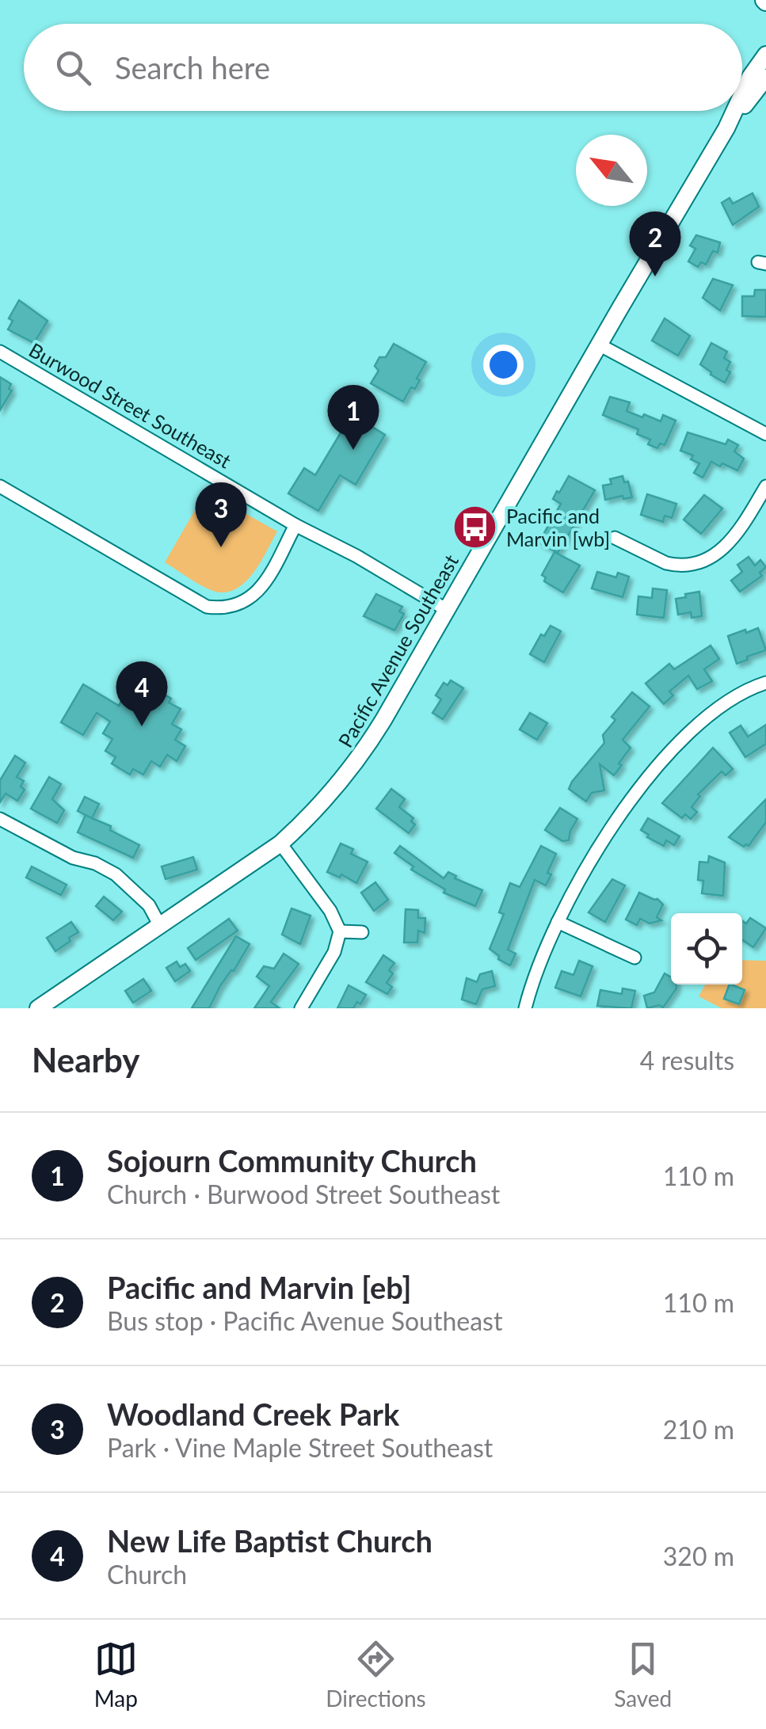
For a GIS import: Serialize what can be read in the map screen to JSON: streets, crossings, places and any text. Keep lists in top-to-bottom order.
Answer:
{
  "streets": {
    "main road": ["Pacific Avenue Southeast"],
    "street": ["Burwood Street Southeast"]
  },
  "crossings": [
    ["Burwood Street Southeast", "Pacific Avenue Southeast"]
  ],
  "places": {
    "bus stop": ["Pacific and Marvin [wb]"]
  },
  "north": "top left",
  "page": {
    "search": "Search here",
    "pins": [
      "2",
      "1",
      "3",
      "4"
    ],
    "heading": ["Nearby", "4 results"],
    "list": [
      {
        "mark": "1",
        "name": "Sojourn Community Church",
        "note": "Church · Burwood Street Southeast",
        "value": "110 m"
      },
      {
        "mark": "2",
        "name": "Pacific and Marvin [eb]",
        "note": "Bus stop · Pacific Avenue Southeast",
        "value": "110 m"
      },
      {
        "mark": "3",
        "name": "Woodland Creek Park",
        "note": "Park · Vine Maple Street Southeast",
        "value": "210 m"
      },
      {
        "mark": "4",
        "name": "New Life Baptist Church",
        "note": "Church",
        "value": "320 m"
      }
    ],
    "nav": ["Map", "Directions", "Saved"]
  }
}
